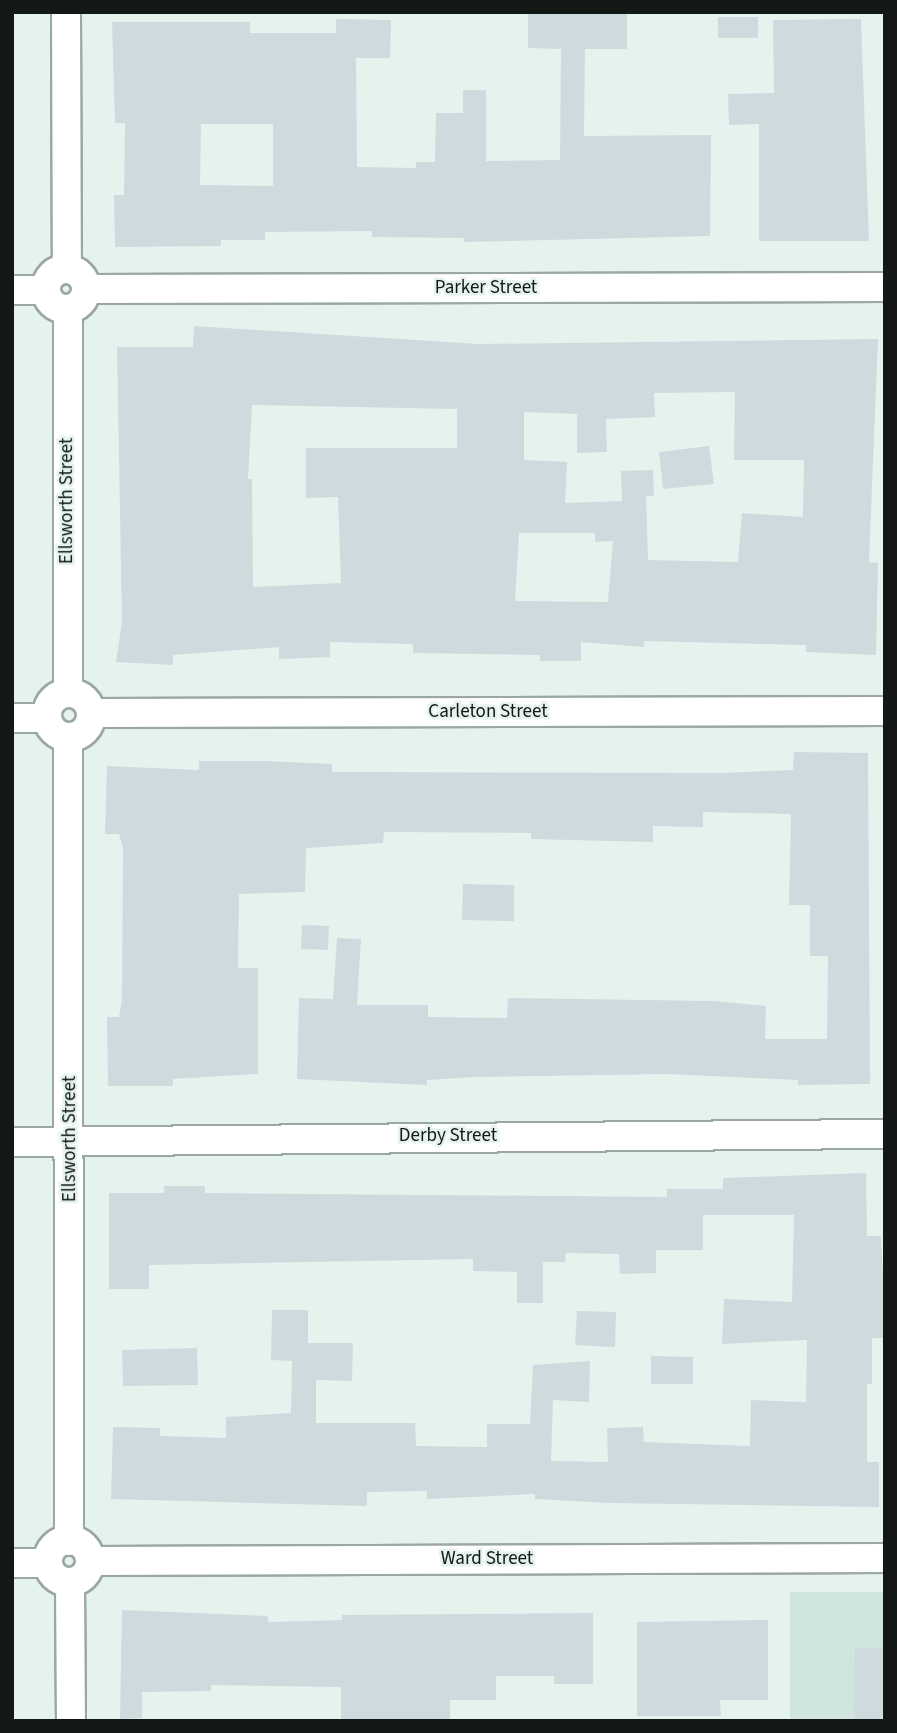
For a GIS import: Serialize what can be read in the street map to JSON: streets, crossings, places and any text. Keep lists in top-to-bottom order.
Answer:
{
  "streets": {
    "street": [
      "Parker Street",
      "Ellsworth Street",
      "Carleton Street",
      "Derby Street",
      "Ward Street"
    ]
  },
  "crossings": [
    ["Parker Street", "Ellsworth Street"],
    ["Ellsworth Street", "Carleton Street"],
    ["Ellsworth Street", "Derby Street"],
    ["Ellsworth Street", "Ward Street"]
  ]
}
